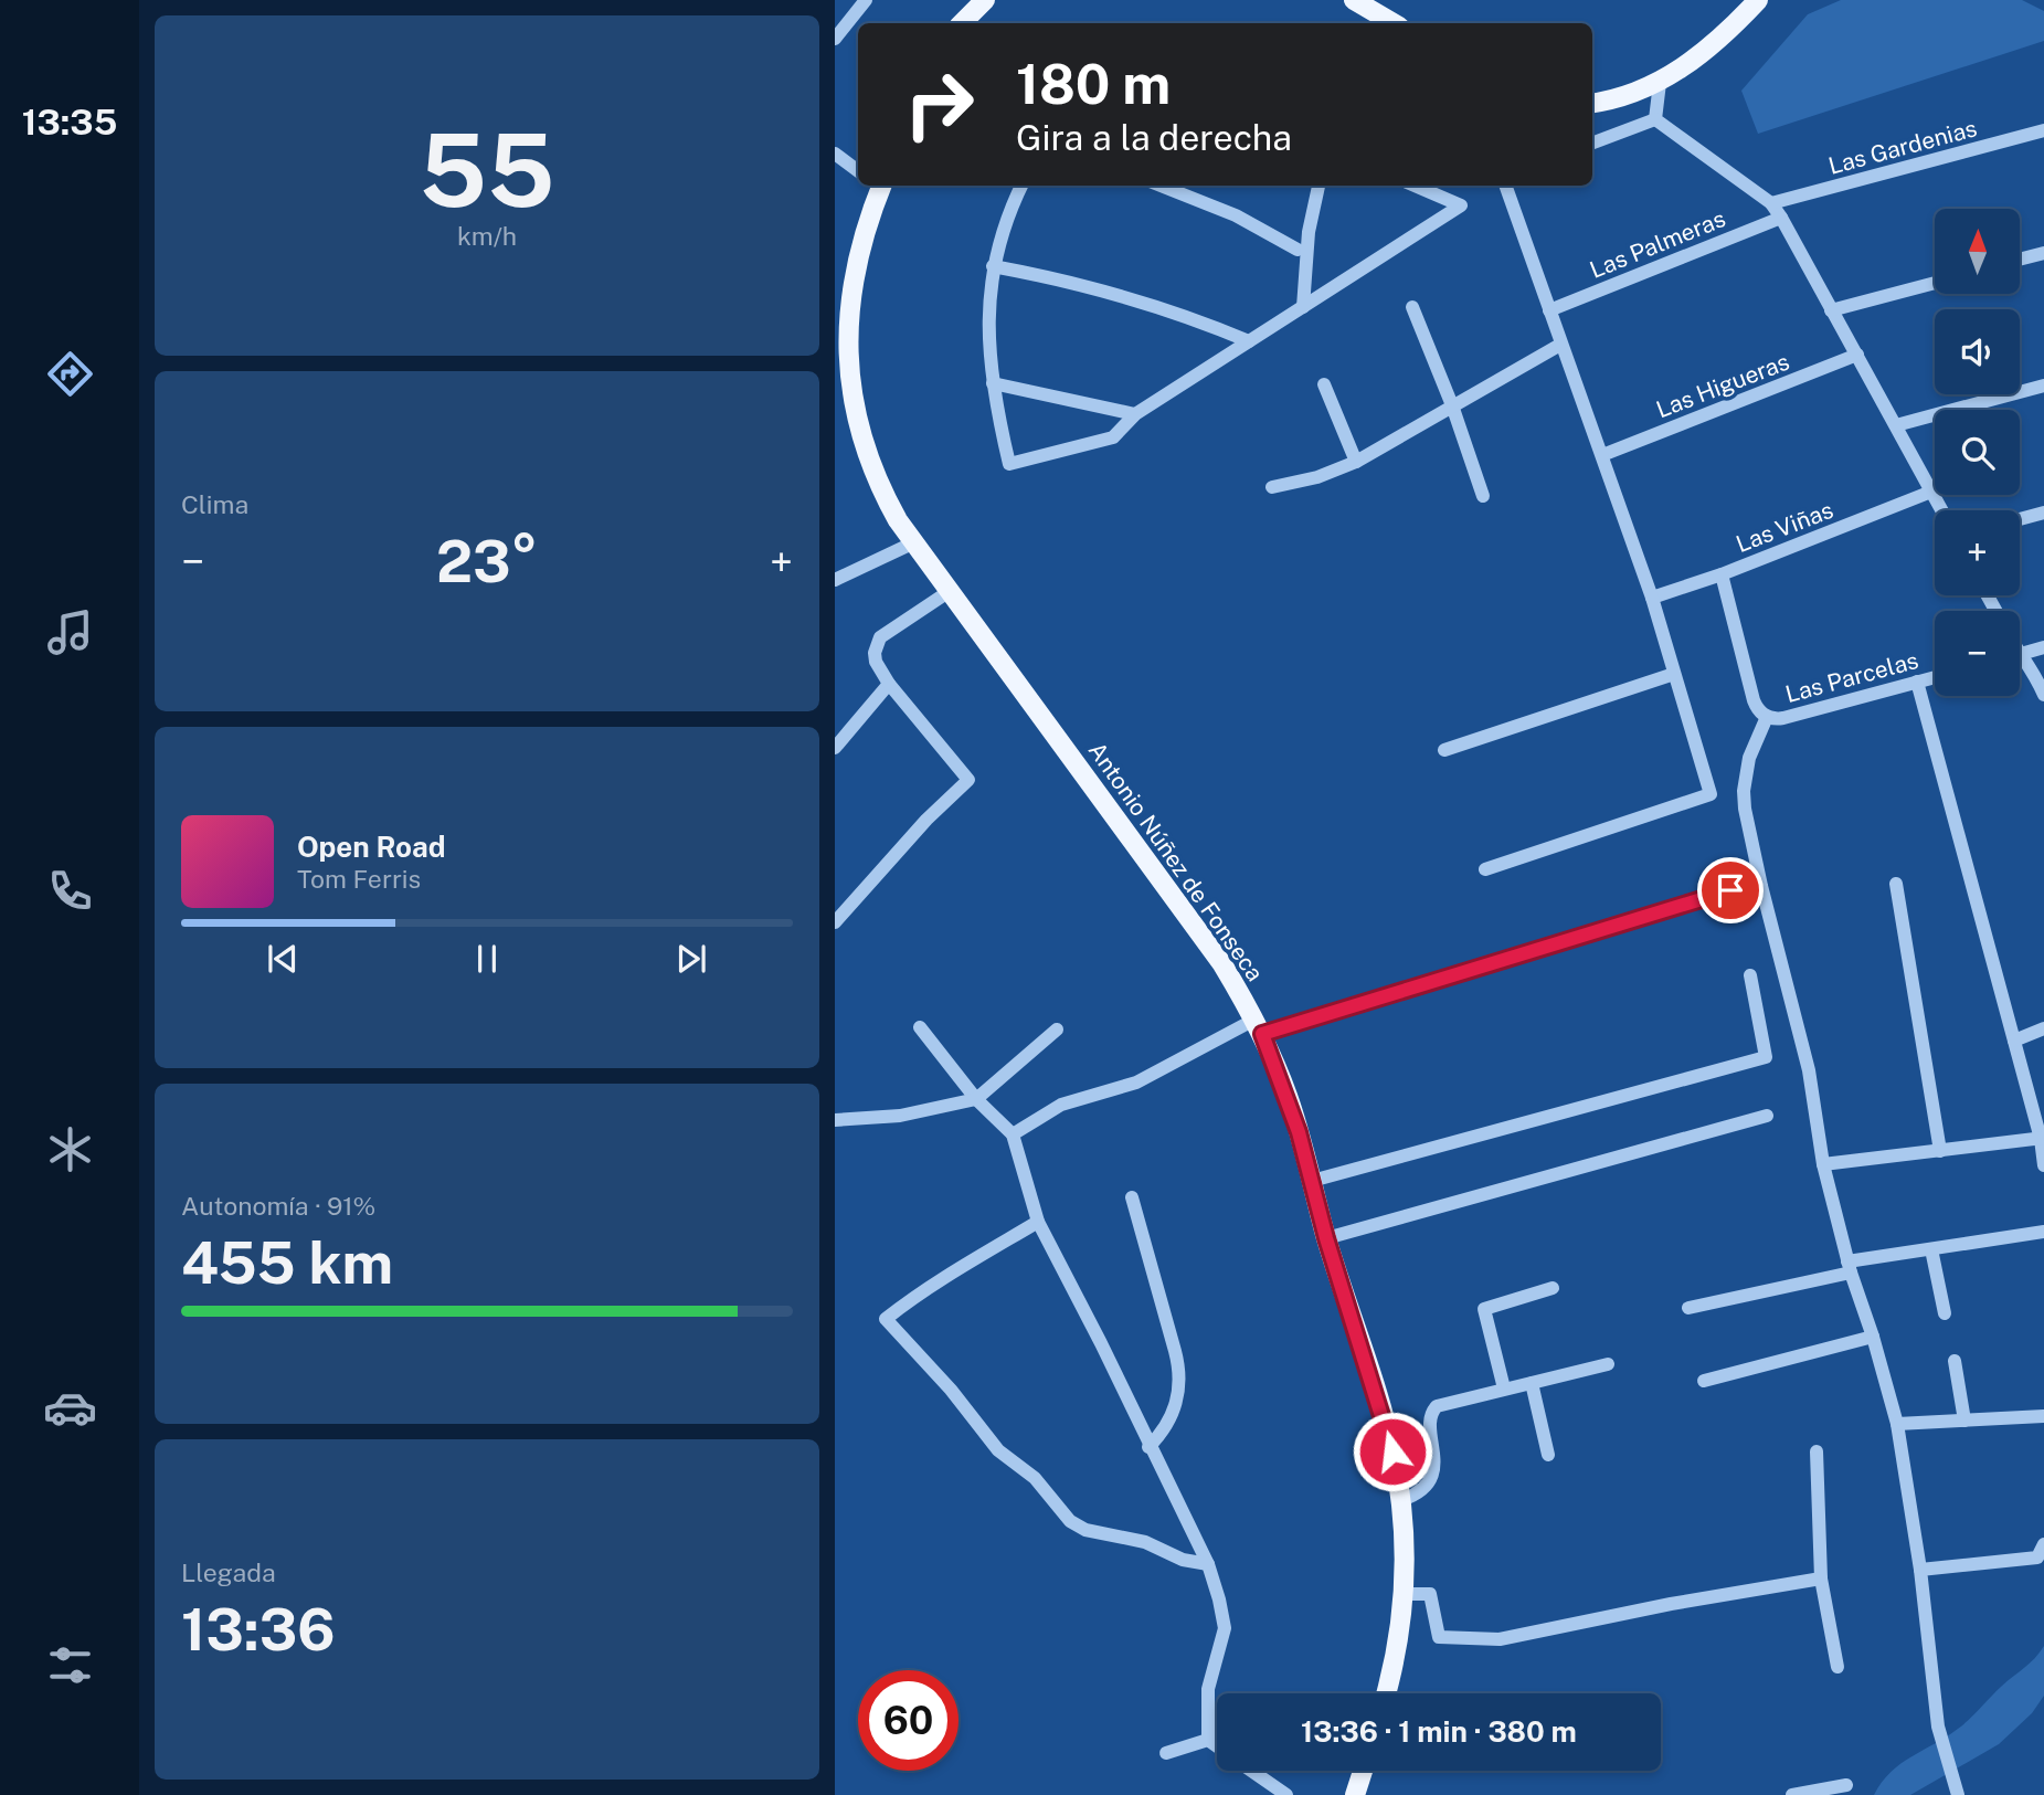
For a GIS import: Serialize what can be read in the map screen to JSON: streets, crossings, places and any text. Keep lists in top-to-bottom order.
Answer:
{
  "streets": {
    "main road": ["Antonio Núñez de Fonseca"],
    "street": [
      "Las Gardenias",
      "Las Palmeras",
      "Las Higueras",
      "Las Viñas",
      "Las Parcelas"
    ]
  },
  "north": "top",
  "page": {
    "tabs": "13:35",
    "tile": [
      ["55", "km/h"],
      "Clima",
      ["Autonomía · 91%", "455 km"],
      ["Llegada", "13:36"]
    ],
    "turn": ["180 m", "Gira a la derecha"],
    "map_buttons": ["+", "−"],
    "heat": ["−", "23°", "+"],
    "song": ["Open Road", "Tom Ferris"],
    "limit": "60",
    "trip": "13:36 · 1 min · 380 m"
  }
}
